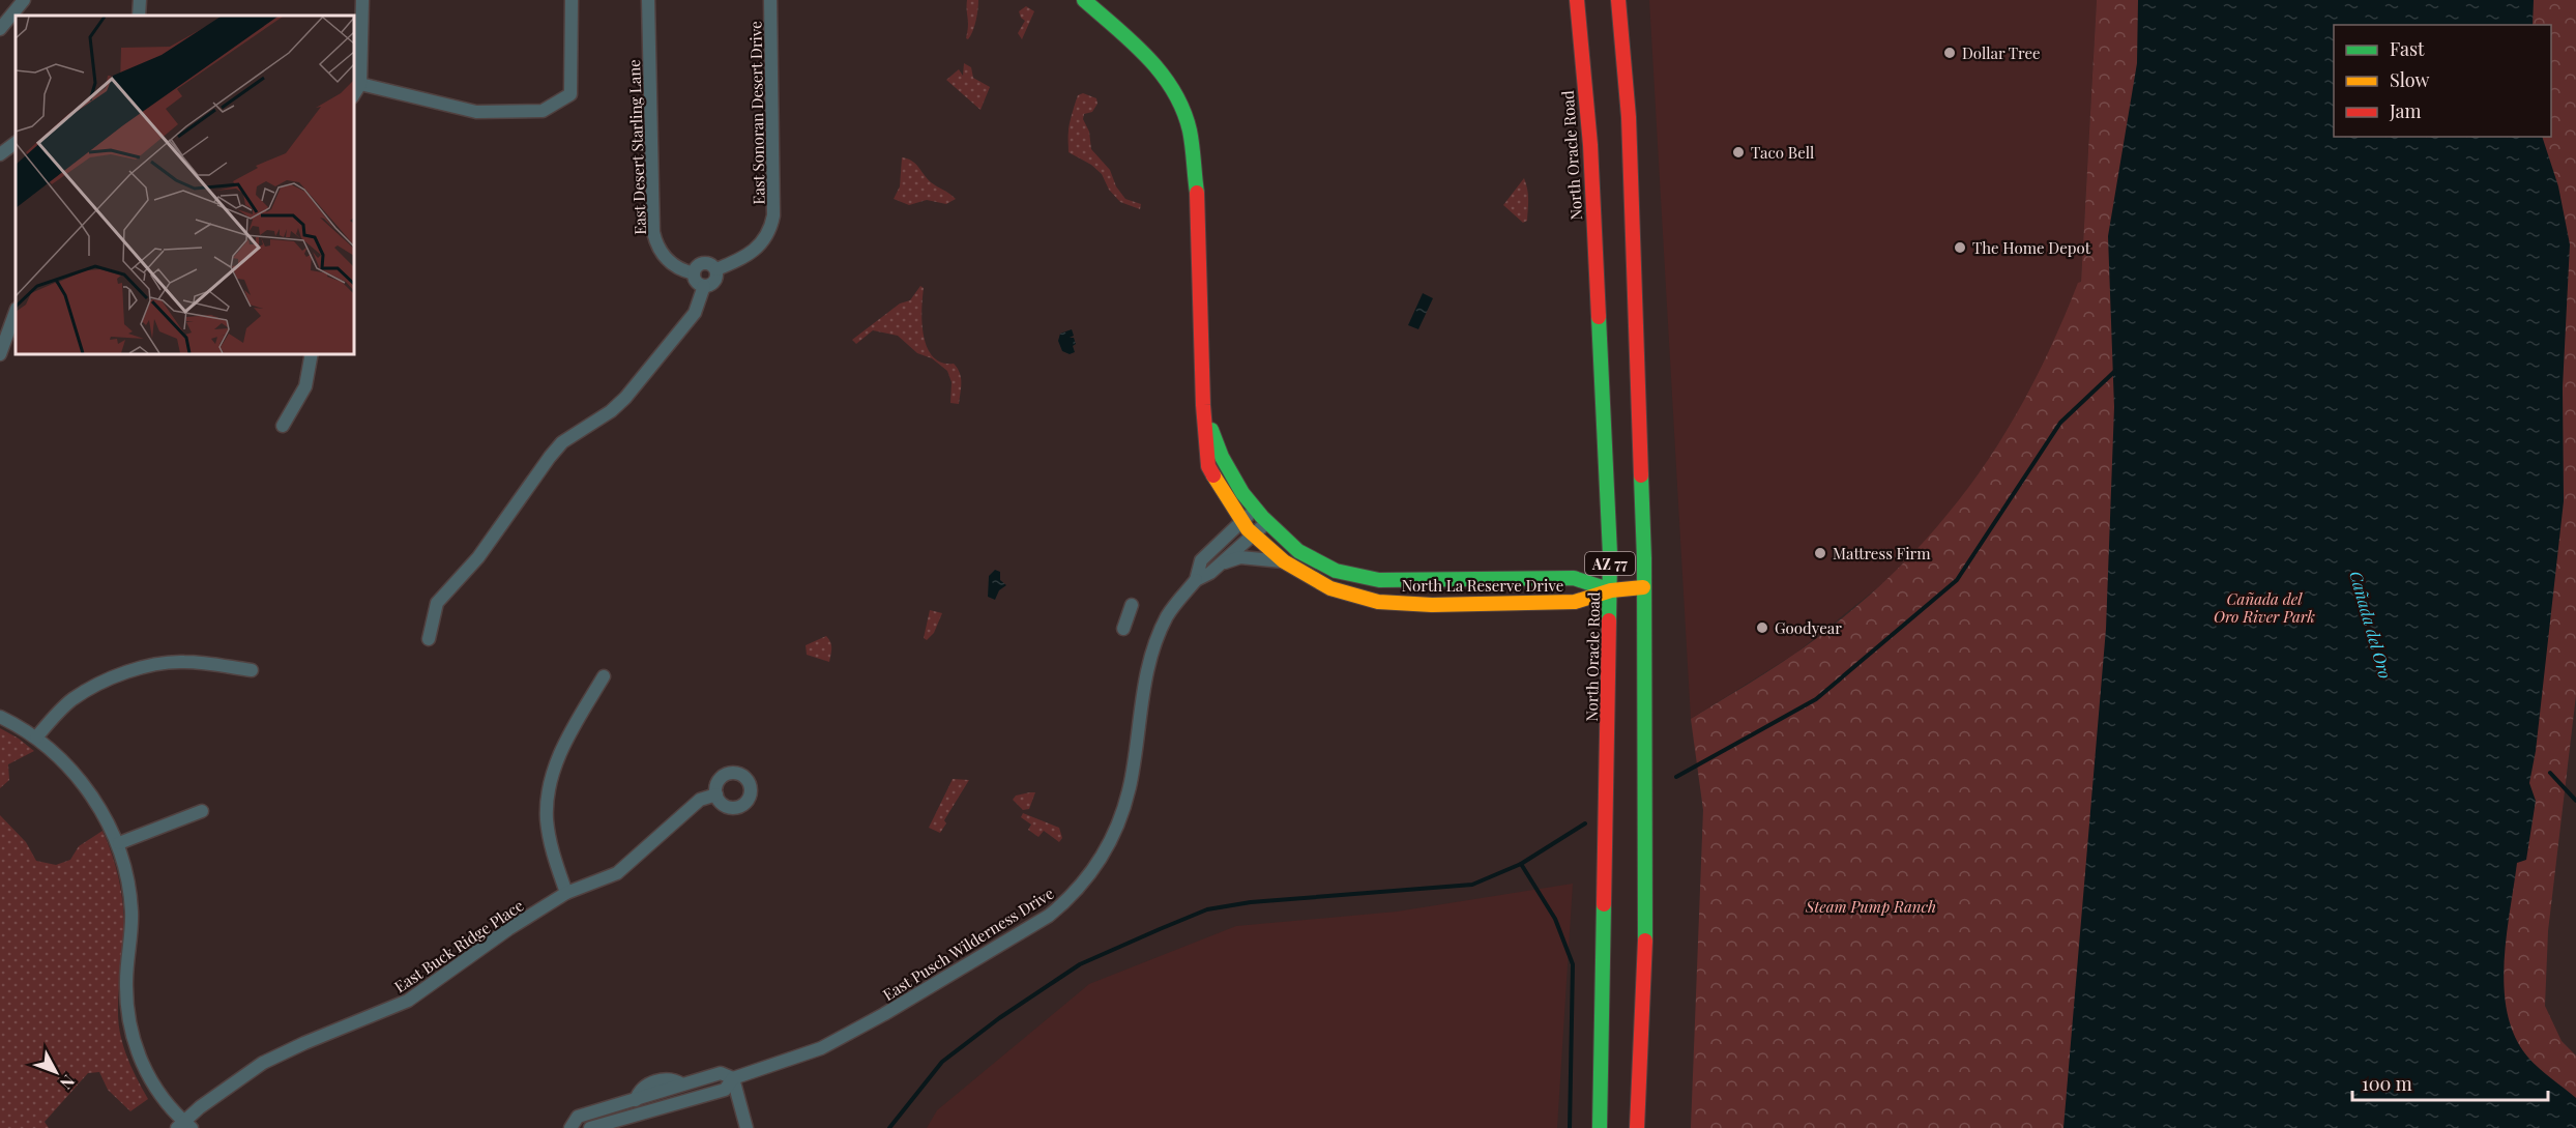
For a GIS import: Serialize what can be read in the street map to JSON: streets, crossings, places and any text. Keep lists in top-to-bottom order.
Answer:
{
  "streets": {
    "main road": ["North Oracle Road", "AZ 77", "North La Reserve Drive"],
    "street": [
      "East Sonoran Desert Drive",
      "East Desert Starling Lane",
      "East Pusch Wilderness Drive",
      "East Buck Ridge Place"
    ]
  },
  "crossings": [
    ["East Sonoran Desert Drive", "East Desert Starling Lane"],
    ["North Oracle Road", "North La Reserve Drive"],
    ["AZ 77", "North La Reserve Drive"],
    ["North La Reserve Drive", "East Pusch Wilderness Drive"]
  ],
  "water": ["Cañada del Oro"],
  "parks": ["Cañada del Oro River Park", "Steam Pump Ranch"],
  "places": [
    "Dollar Tree",
    "Taco Bell",
    "The Home Depot",
    "Mattress Firm",
    "Goodyear"
  ],
  "legend": ["Fast", "Slow", "Jam"],
  "scale_bar": "100 m",
  "north": "bottom right"
}
